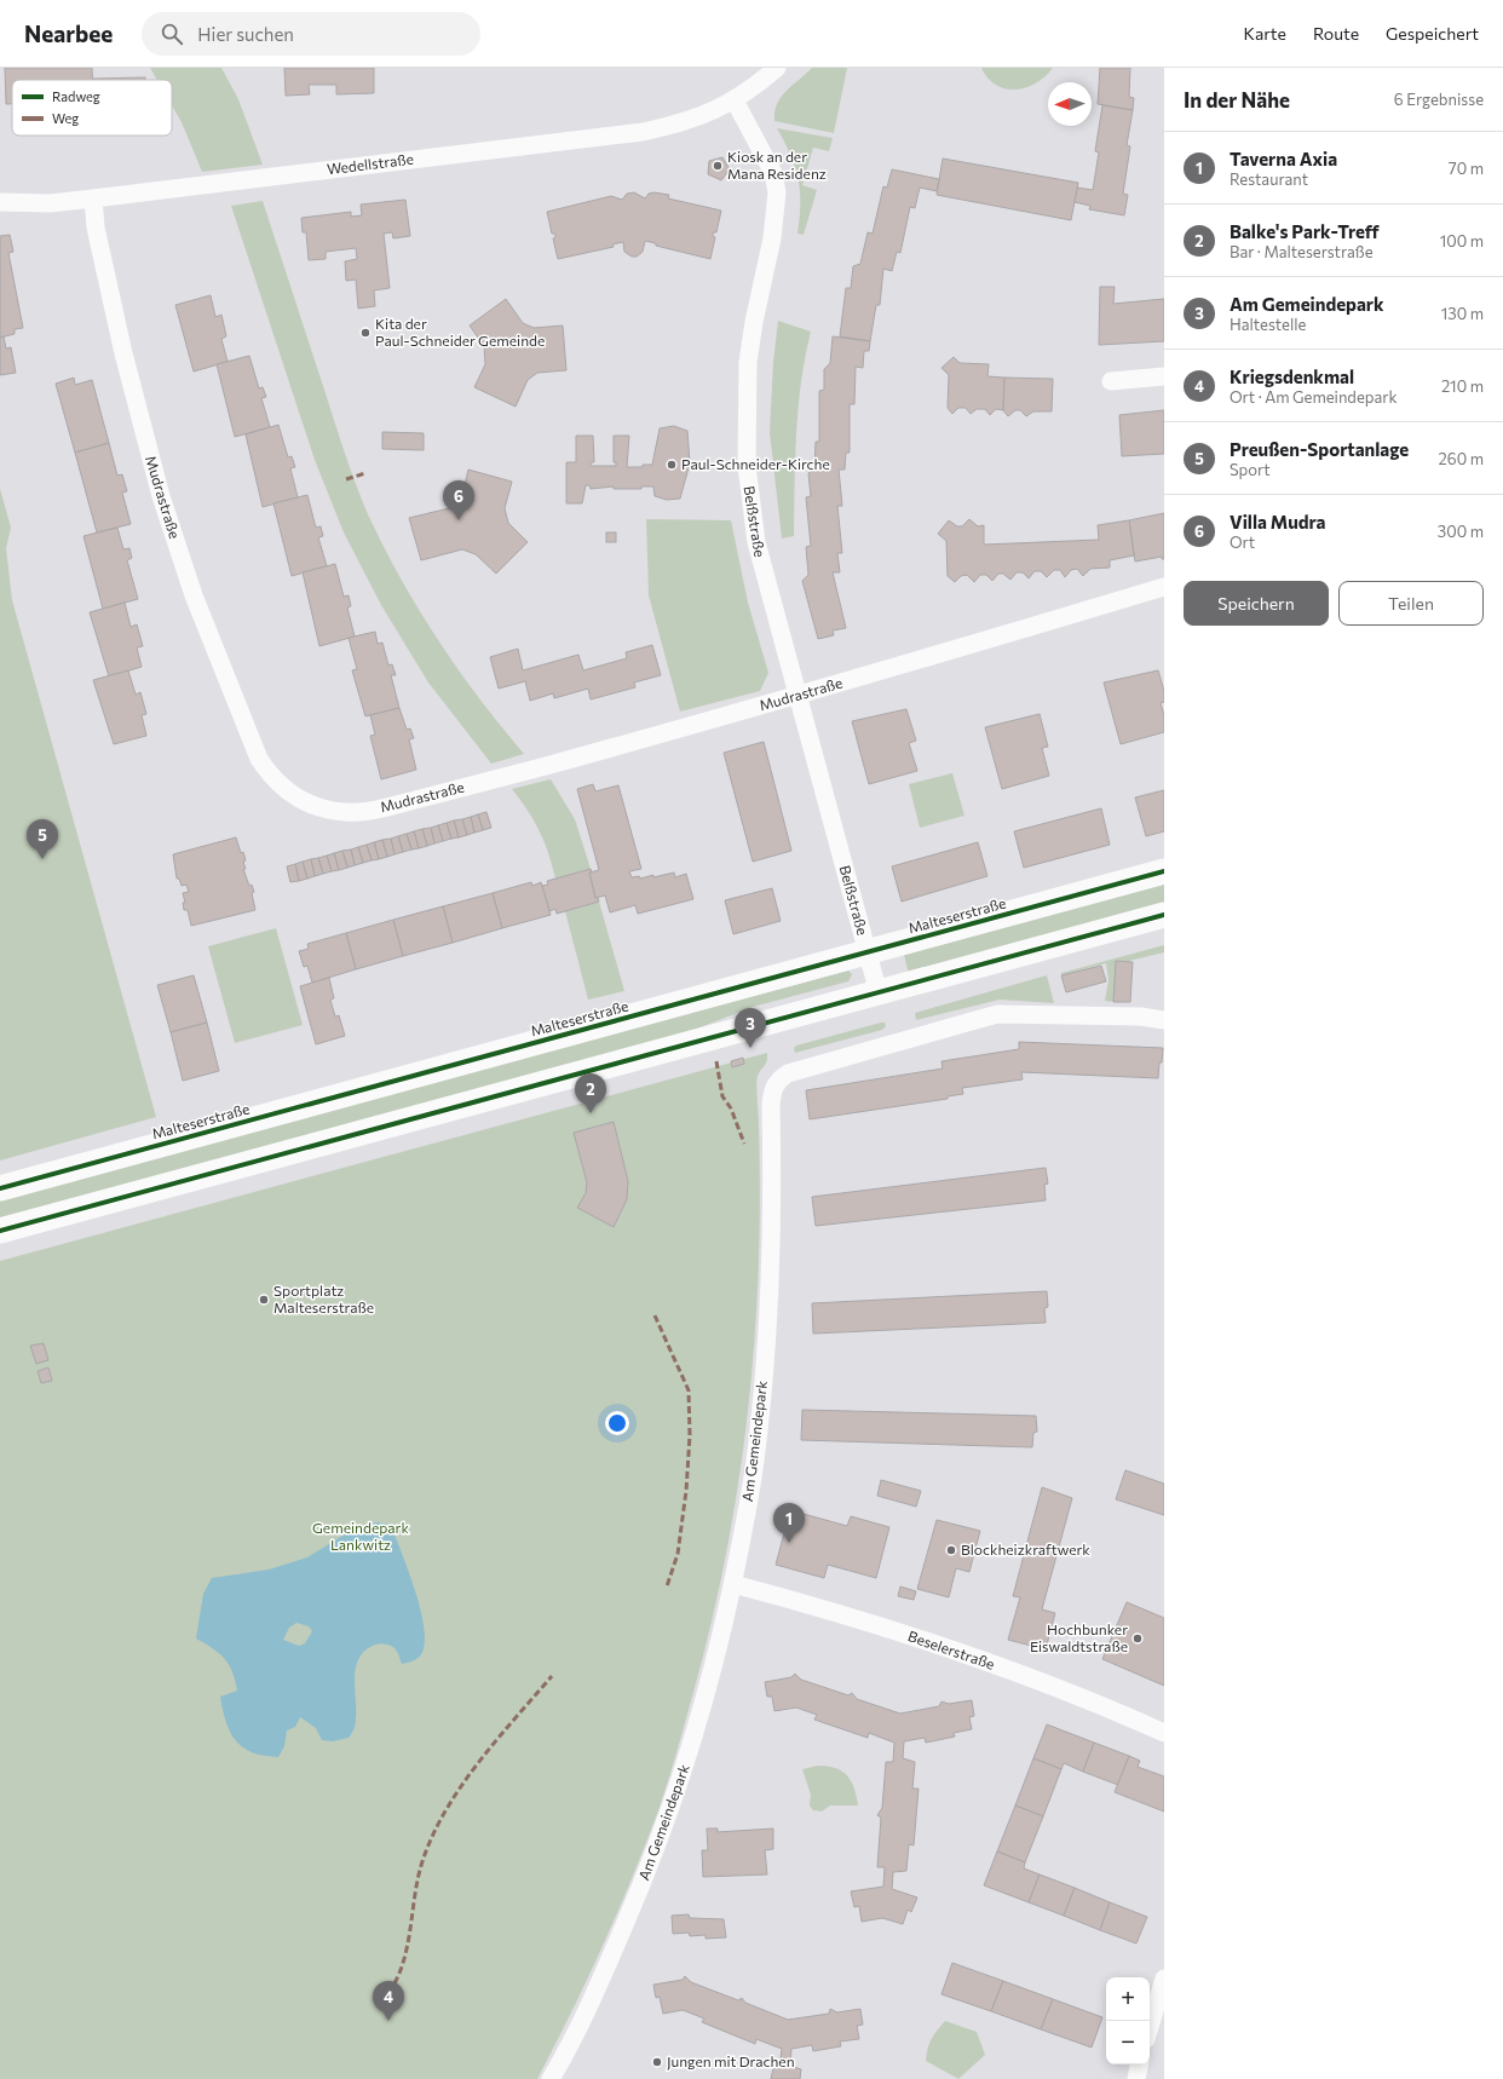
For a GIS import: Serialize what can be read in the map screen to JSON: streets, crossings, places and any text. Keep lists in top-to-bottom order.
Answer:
{
  "streets": {
    "main road": ["Malteserstraße"],
    "street": [
      "Wedellstraße",
      "Mudrastraße",
      "Belßstraße",
      "Am Gemeindepark",
      "Beselerstraße"
    ]
  },
  "crossings": [
    ["Wedellstraße", "Mudrastraße"],
    ["Wedellstraße", "Belßstraße"],
    ["Mudrastraße", "Belßstraße"],
    ["Belßstraße", "Malteserstraße"],
    ["Am Gemeindepark", "Beselerstraße"]
  ],
  "parks": ["Gemeindepark Lankwitz"],
  "places": [
    "Kiosk an der Mana Residenz",
    "Kita der Paul-Schneider Gemeinde",
    "Paul-Schneider-Kirche",
    "Sportplatz Malteserstraße",
    "Blockheizkraftwerk",
    "Hochbunker Eiswaldtstraße",
    "Jungen mit Drachen"
  ],
  "legend": ["Radweg", "Weg"],
  "north": "left",
  "page": {
    "header": "Nearbee",
    "search": "Hier suchen",
    "nav": ["Karte", "Route", "Gespeichert"],
    "heading": ["In der Nähe", "6 Ergebnisse"],
    "list": [
      {
        "mark": "1",
        "name": "Taverna Axia",
        "note": "Restaurant",
        "value": "70 m"
      },
      {
        "mark": "2",
        "name": "Balke's Park-Treff",
        "note": "Bar · Malteserstraße",
        "value": "100 m"
      },
      {
        "mark": "3",
        "name": "Am Gemeindepark",
        "note": "Haltestelle",
        "value": "130 m"
      },
      {
        "mark": "4",
        "name": "Kriegsdenkmal",
        "note": "Ort · Am Gemeindepark",
        "value": "210 m"
      },
      {
        "mark": "5",
        "name": "Preußen-Sportanlage",
        "note": "Sport",
        "value": "260 m"
      },
      {
        "mark": "6",
        "name": "Villa Mudra",
        "note": "Ort",
        "value": "300 m"
      }
    ],
    "pins": [
      "6",
      "5",
      "3",
      "2",
      "1",
      "4"
    ],
    "buttons": ["Speichern", "Teilen"],
    "map_buttons": ["+", "−"]
  }
}
